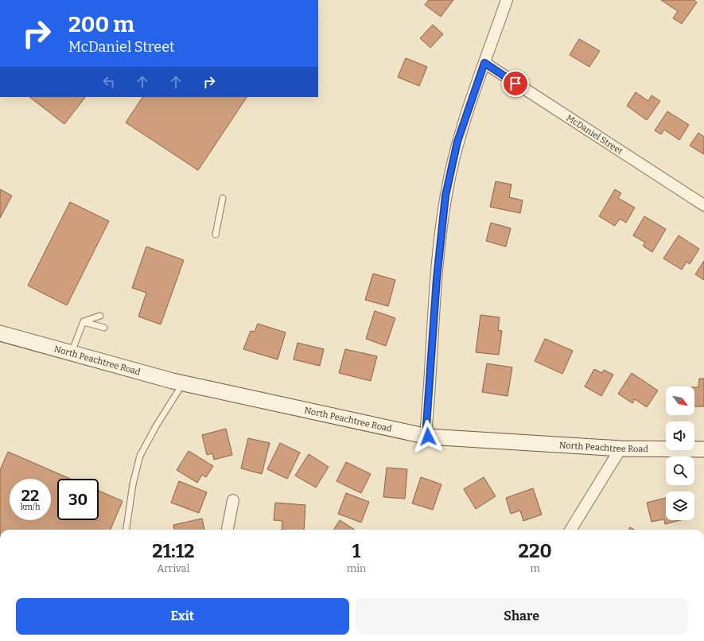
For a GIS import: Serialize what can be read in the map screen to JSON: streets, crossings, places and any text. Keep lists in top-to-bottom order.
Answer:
{
  "streets": {
    "street": ["McDaniel Street", "North Peachtree Road"]
  },
  "north": "bottom right",
  "page": {
    "turn": ["200 m", "McDaniel Street"],
    "speed": "22 km/h",
    "limit": "30",
    "eta": [
      "21:12",
      "Arrival",
      "1",
      "min",
      "220",
      "m"
    ],
    "buttons": ["Exit", "Share"]
  }
}
